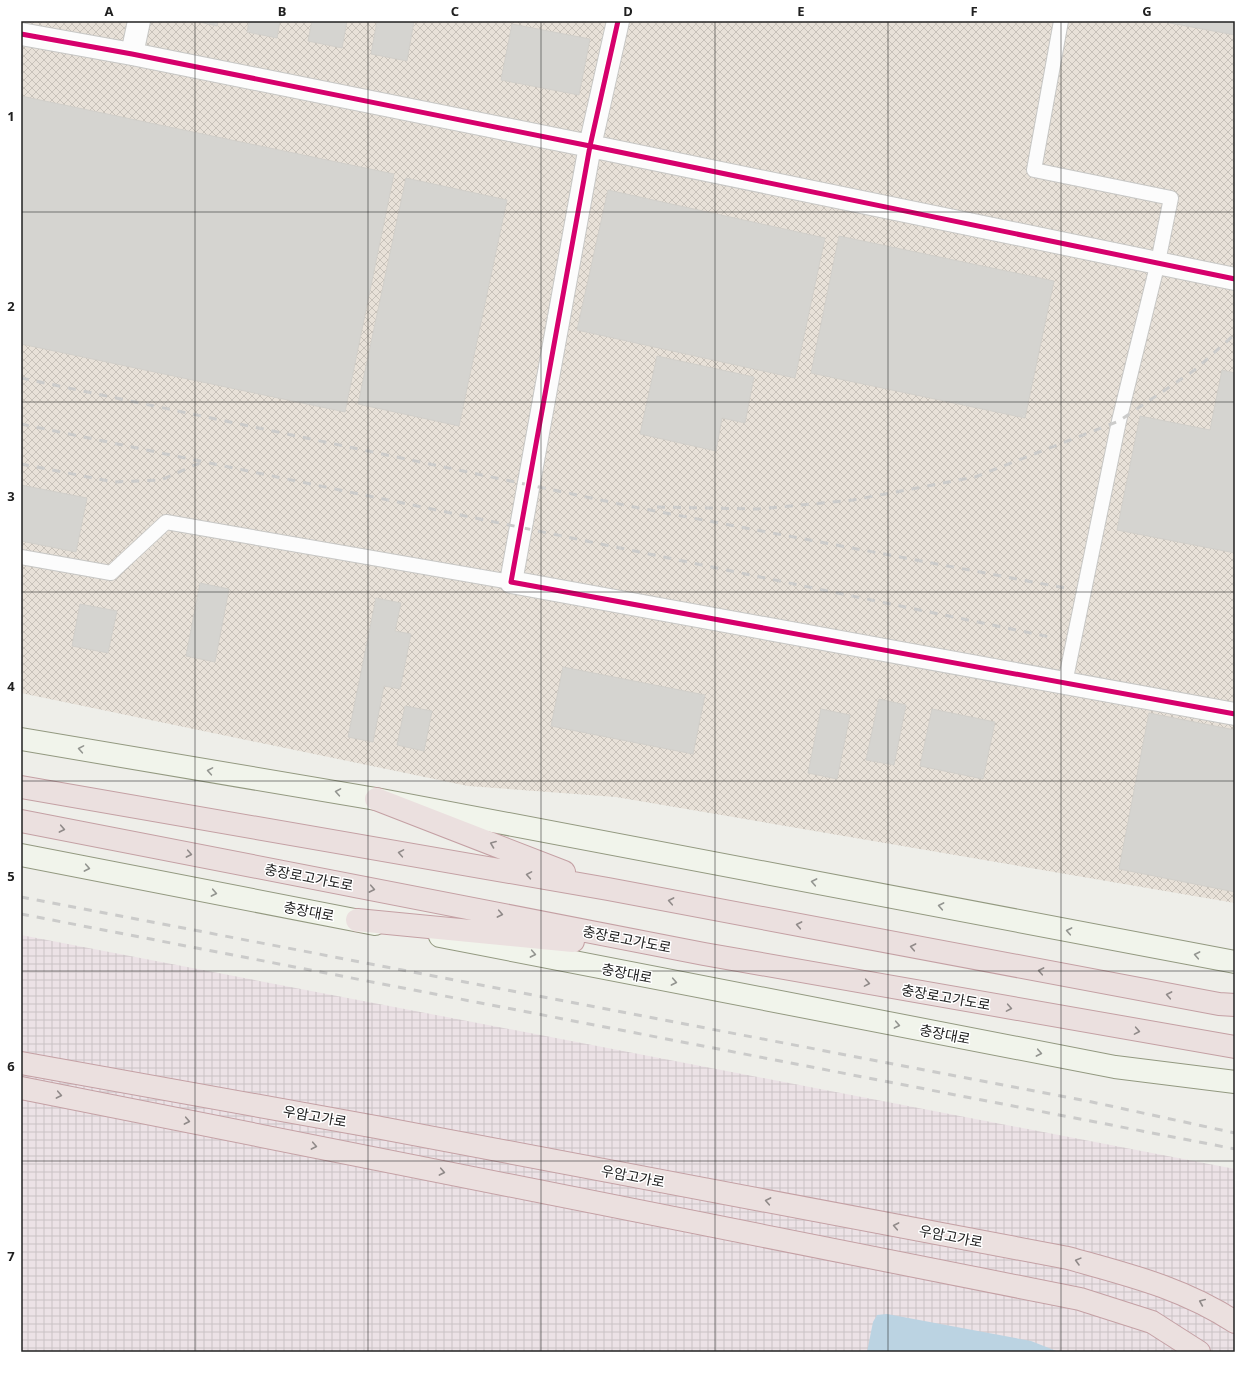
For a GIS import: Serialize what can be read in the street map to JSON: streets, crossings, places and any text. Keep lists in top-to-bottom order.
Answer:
{
  "streets": {
    "highway": ["충장로고가도로", "우암고가로"],
    "main road": ["충장대로"]
  },
  "grid": {
    "columns": [
      "A",
      "B",
      "C",
      "D",
      "E",
      "F",
      "G"
    ],
    "rows": [
      "1",
      "2",
      "3",
      "4",
      "5",
      "6",
      "7"
    ]
  }
}
